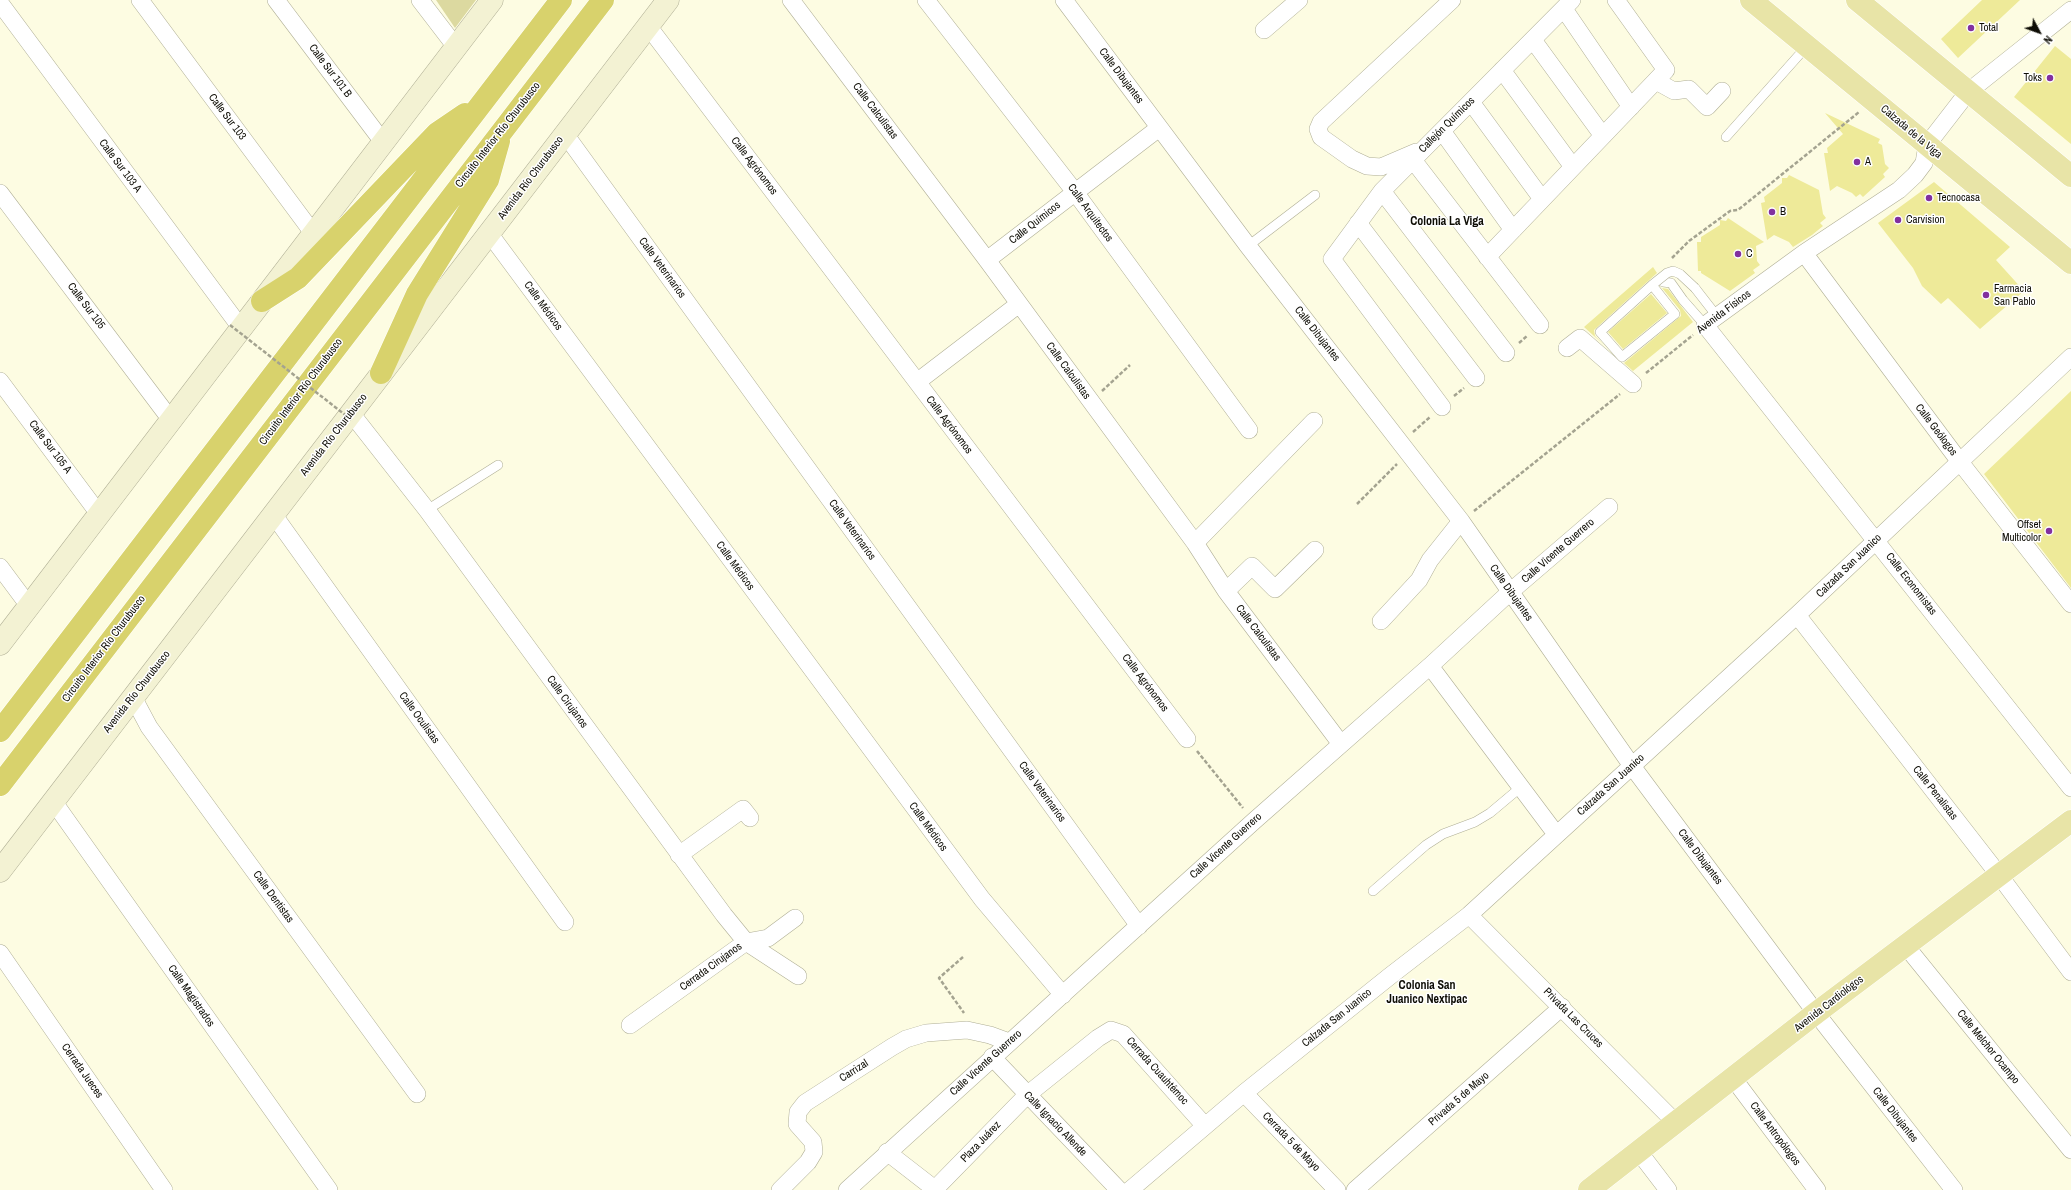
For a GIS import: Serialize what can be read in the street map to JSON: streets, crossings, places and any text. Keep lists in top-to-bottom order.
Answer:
{
  "streets": {
    "highway": ["Circuito Interior Río Churubusco"],
    "main road": ["Calzada de la Viga", "Avenida Río Churubusco", "Avenida Cardiológos"],
    "street": [
      "Calle Sur 101 B",
      "Calle Dibujantes",
      "Calle Calculistas",
      "Calle Sur 103",
      "Callejón Químicos",
      "Calle Sur 103 A",
      "Calle Agrónomos",
      "Calle Arquitectos",
      "Calle Químicos",
      "Calle Veterinarios",
      "Calle Sur 105",
      "Calle Médicos",
      "Avenida Físicos",
      "Calle Geólogos",
      "Calle Sur 105 A",
      "Calle Vicente Guerrero",
      "Calzada San Juanico",
      "Calle Economistas",
      "Calle Cirujanos",
      "Calle Oculistas",
      "Calle Penalistas",
      "Calle Dentistas",
      "Cerrada Cirujanos",
      "Calle Magistrados",
      "Privada Las Cruces",
      "Calle Melchor Ocampo",
      "Cerrada Jueces",
      "Carrizal",
      "Cerrada Cuauhtémoc",
      "Privada 5 de Mayo",
      "Calle Ignacio Allende",
      "Calle Antropólogos",
      "Plaza Juárez",
      "Cerrada 5 de Mayo"
    ]
  },
  "crossings": [
    ["Calle Dibujantes", "Calle Químicos"],
    ["Calle Dibujantes", "Avenida Físicos"],
    ["Calle Dibujantes", "Calle Vicente Guerrero"],
    ["Calle Dibujantes", "Calzada San Juanico"],
    ["Calle Dibujantes", "Avenida Cardiológos"],
    ["Calle Calculistas", "Calle Químicos"],
    ["Calle Calculistas", "Calle Vicente Guerrero"],
    ["Calzada de la Viga", "Avenida Físicos"],
    ["Calle Agrónomos", "Avenida Río Churubusco"],
    ["Avenida Río Churubusco", "Calle Veterinarios"],
    ["Avenida Río Churubusco", "Calle Médicos"],
    ["Avenida Río Churubusco", "Calle Cirujanos"],
    ["Avenida Río Churubusco", "Calle Oculistas"],
    ["Avenida Río Churubusco", "Calle Dentistas"],
    ["Avenida Río Churubusco", "Calle Magistrados"],
    ["Calle Arquitectos", "Calle Químicos"],
    ["Calle Veterinarios", "Calle Vicente Guerrero"],
    ["Calle Médicos", "Calle Vicente Guerrero"],
    ["Avenida Físicos", "Calle Geólogos"],
    ["Avenida Físicos", "Calle Economistas"],
    ["Calle Geólogos", "Calzada San Juanico"],
    ["Calle Vicente Guerrero", "Carrizal"],
    ["Calle Vicente Guerrero", "Calle Ignacio Allende"],
    ["Calzada San Juanico", "Calle Economistas"],
    ["Calzada San Juanico", "Calle Penalistas"],
    ["Calzada San Juanico", "Privada Las Cruces"],
    ["Calzada San Juanico", "Cerrada Cuauhtémoc"],
    ["Calzada San Juanico", "Cerrada 5 de Mayo"],
    ["Calle Cirujanos", "Cerrada Cirujanos"],
    ["Calle Penalistas", "Avenida Cardiológos"],
    ["Avenida Cardiológos", "Privada Las Cruces"],
    ["Avenida Cardiológos", "Calle Melchor Ocampo"],
    ["Avenida Cardiológos", "Calle Antropólogos"],
    ["Privada Las Cruces", "Privada 5 de Mayo"],
    ["Cerrada Cuauhtémoc", "Calle Ignacio Allende"],
    ["Cerrada Cuauhtémoc", "Plaza Juárez"],
    ["Calle Ignacio Allende", "Plaza Juárez"]
  ],
  "districts": ["Colonia La Viga", "Colonia San Juanico Nextipac"],
  "places": [
    "Total",
    "Toks",
    "A",
    "Tecnocasa",
    "B",
    "Carvision",
    "C",
    "Farmacia San Pablo",
    "Offset Multicolor"
  ],
  "north": "bottom right"
}
